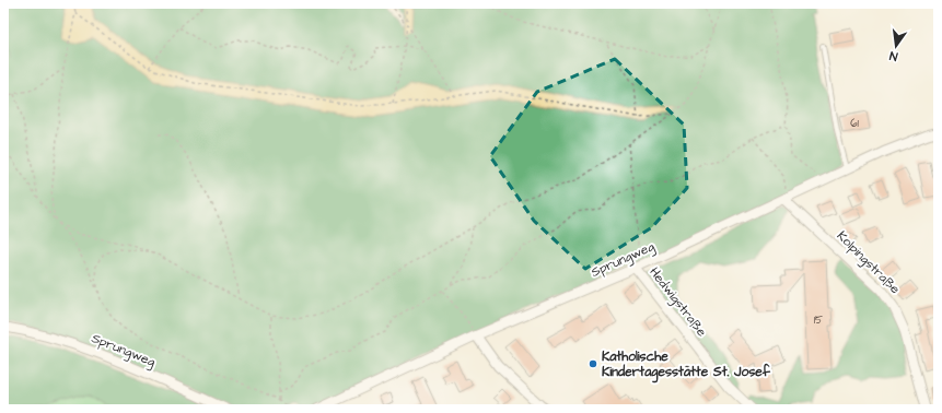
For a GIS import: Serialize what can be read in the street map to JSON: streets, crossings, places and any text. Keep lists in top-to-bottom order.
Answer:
{
  "streets": {
    "street": ["Sprungweg", "Kolpingstraße", "Hedwigstraße"]
  },
  "crossings": [
    ["Sprungweg", "Kolpingstraße"],
    ["Sprungweg", "Hedwigstraße"]
  ],
  "places": ["Katholische Kindertagesstätte St. Josef"],
  "house_numbers": ["61", "15"],
  "north": "bottom"
}
